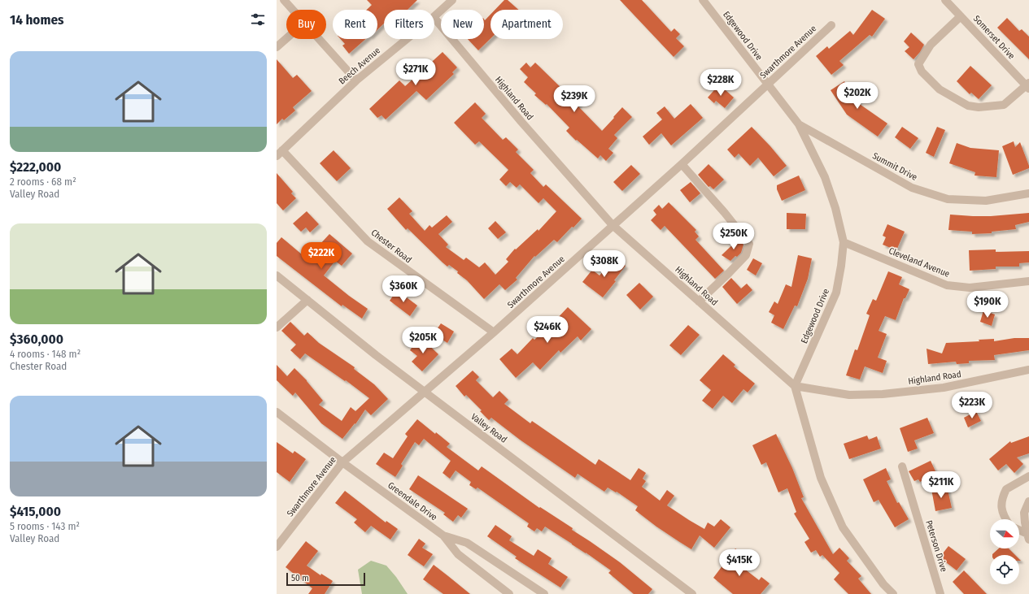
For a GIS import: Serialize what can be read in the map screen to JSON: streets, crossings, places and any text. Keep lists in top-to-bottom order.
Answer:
{
  "streets": {
    "street": [
      "Edgewood Drive",
      "Somerset Drive",
      "Swarthmore Avenue",
      "Beech Avenue",
      "Highland Road",
      "Summit Drive",
      "Chester Road",
      "Cleveland Avenue",
      "Valley Road",
      "Greendale Drive",
      "Peterson Drive"
    ]
  },
  "crossings": [
    ["Edgewood Drive", "Swarthmore Avenue"],
    ["Edgewood Drive", "Highland Road"],
    ["Edgewood Drive", "Summit Drive"],
    ["Edgewood Drive", "Cleveland Avenue"],
    ["Swarthmore Avenue", "Highland Road"],
    ["Swarthmore Avenue", "Chester Road"],
    ["Swarthmore Avenue", "Valley Road"],
    ["Swarthmore Avenue", "Greendale Drive"],
    ["Beech Avenue", "Chester Road"]
  ],
  "scale_bar": "50 m",
  "north": "right",
  "page": {
    "heading": "14 homes",
    "chip": [
      "Buy",
      "Rent",
      "Filters",
      "New",
      "Apartment"
    ],
    "list": [
      {
        "name": "$222,000",
        "note": "2 rooms · 68 m² · Valley Road"
      },
      {
        "name": "$360,000",
        "note": "4 rooms · 148 m² · Chester Road"
      },
      {
        "name": "$415,000",
        "note": "5 rooms · 143 m² · Valley Road"
      }
    ],
    "price": [
      "$271K",
      "$228K",
      "$202K",
      "$239K",
      "$250K",
      "$222K",
      "$308K",
      "$360K",
      "$190K",
      "$246K",
      "$205K",
      "$223K",
      "$211K",
      "$415K"
    ],
    "scale": "50 m"
  }
}
